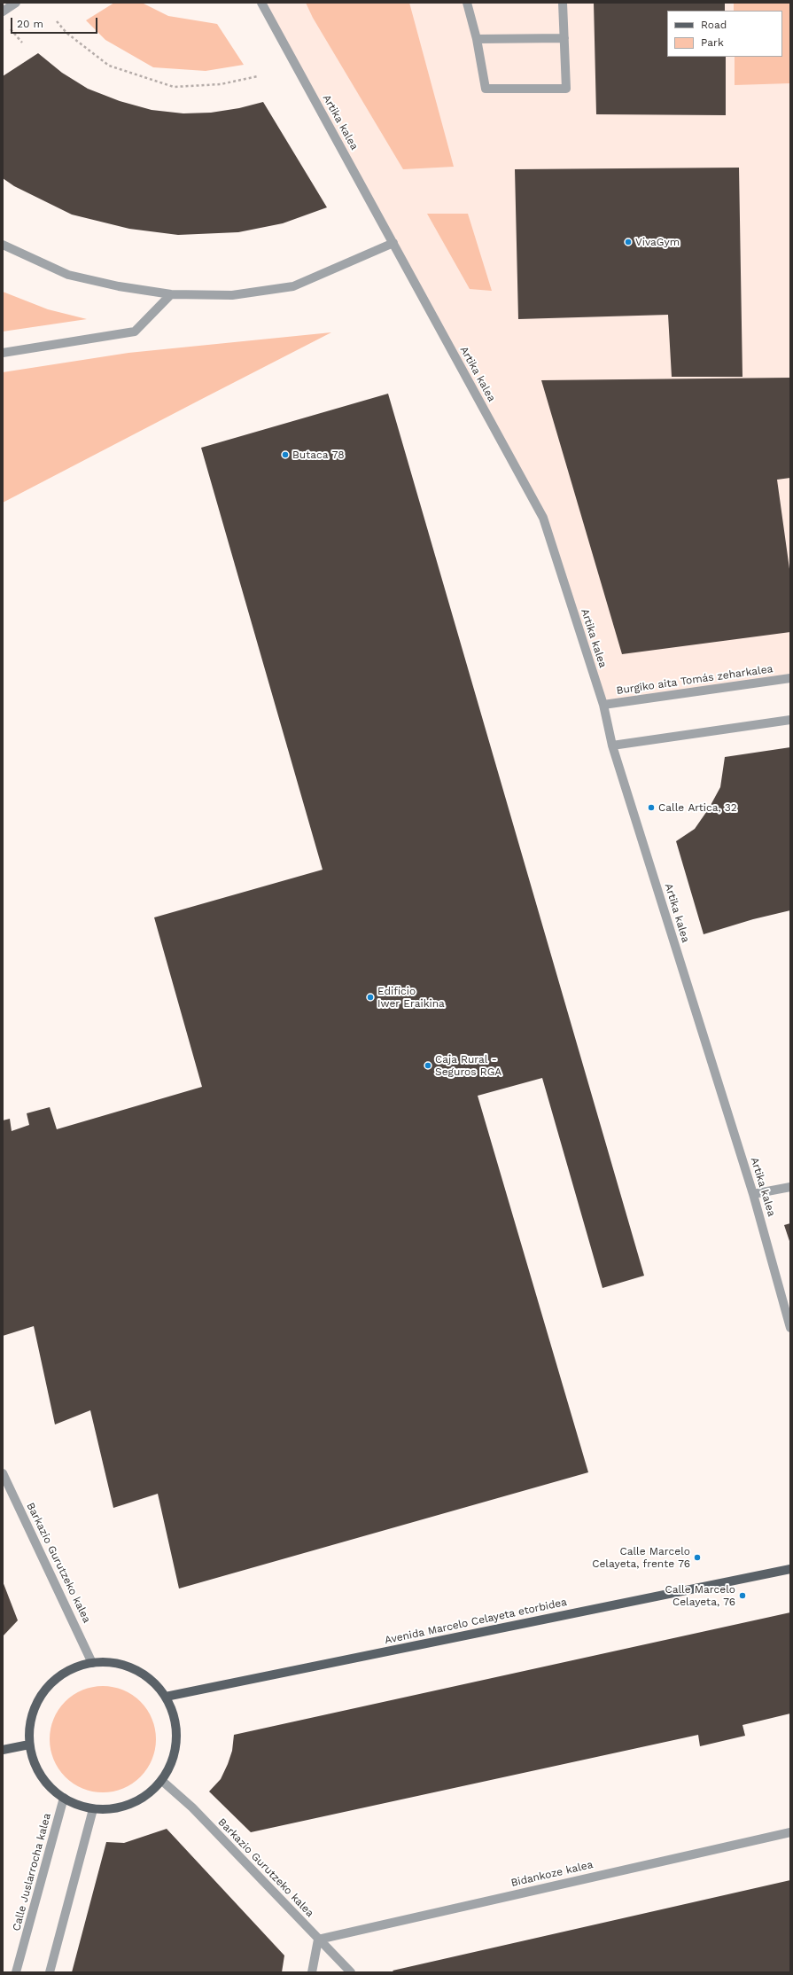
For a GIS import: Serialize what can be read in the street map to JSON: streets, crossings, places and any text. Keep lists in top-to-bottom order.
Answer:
{
  "streets": {
    "main road": ["Avenida Marcelo Celayeta etorbidea"],
    "street": [
      "Artika kalea",
      "Burgiko aita Tomás zeharkalea",
      "Barkazio Gurutzeko kalea",
      "Calle Juslarrocha kalea",
      "Bidankoze kalea"
    ]
  },
  "crossings": [
    ["Artika kalea", "Burgiko aita Tomás zeharkalea"],
    ["Barkazio Gurutzeko kalea", "Bidankoze kalea"]
  ],
  "places": [
    "VivaGym",
    "Butaca 78",
    "Calle Artica, 32",
    "Edificio Iwer Eraikina",
    "Caja Rural - Seguros RGA",
    "Calle Marcelo Celayeta, frente 76",
    "Calle Marcelo Celayeta, 76"
  ],
  "legend": ["Road", "Park"],
  "scale_bar": "20 m"
}
